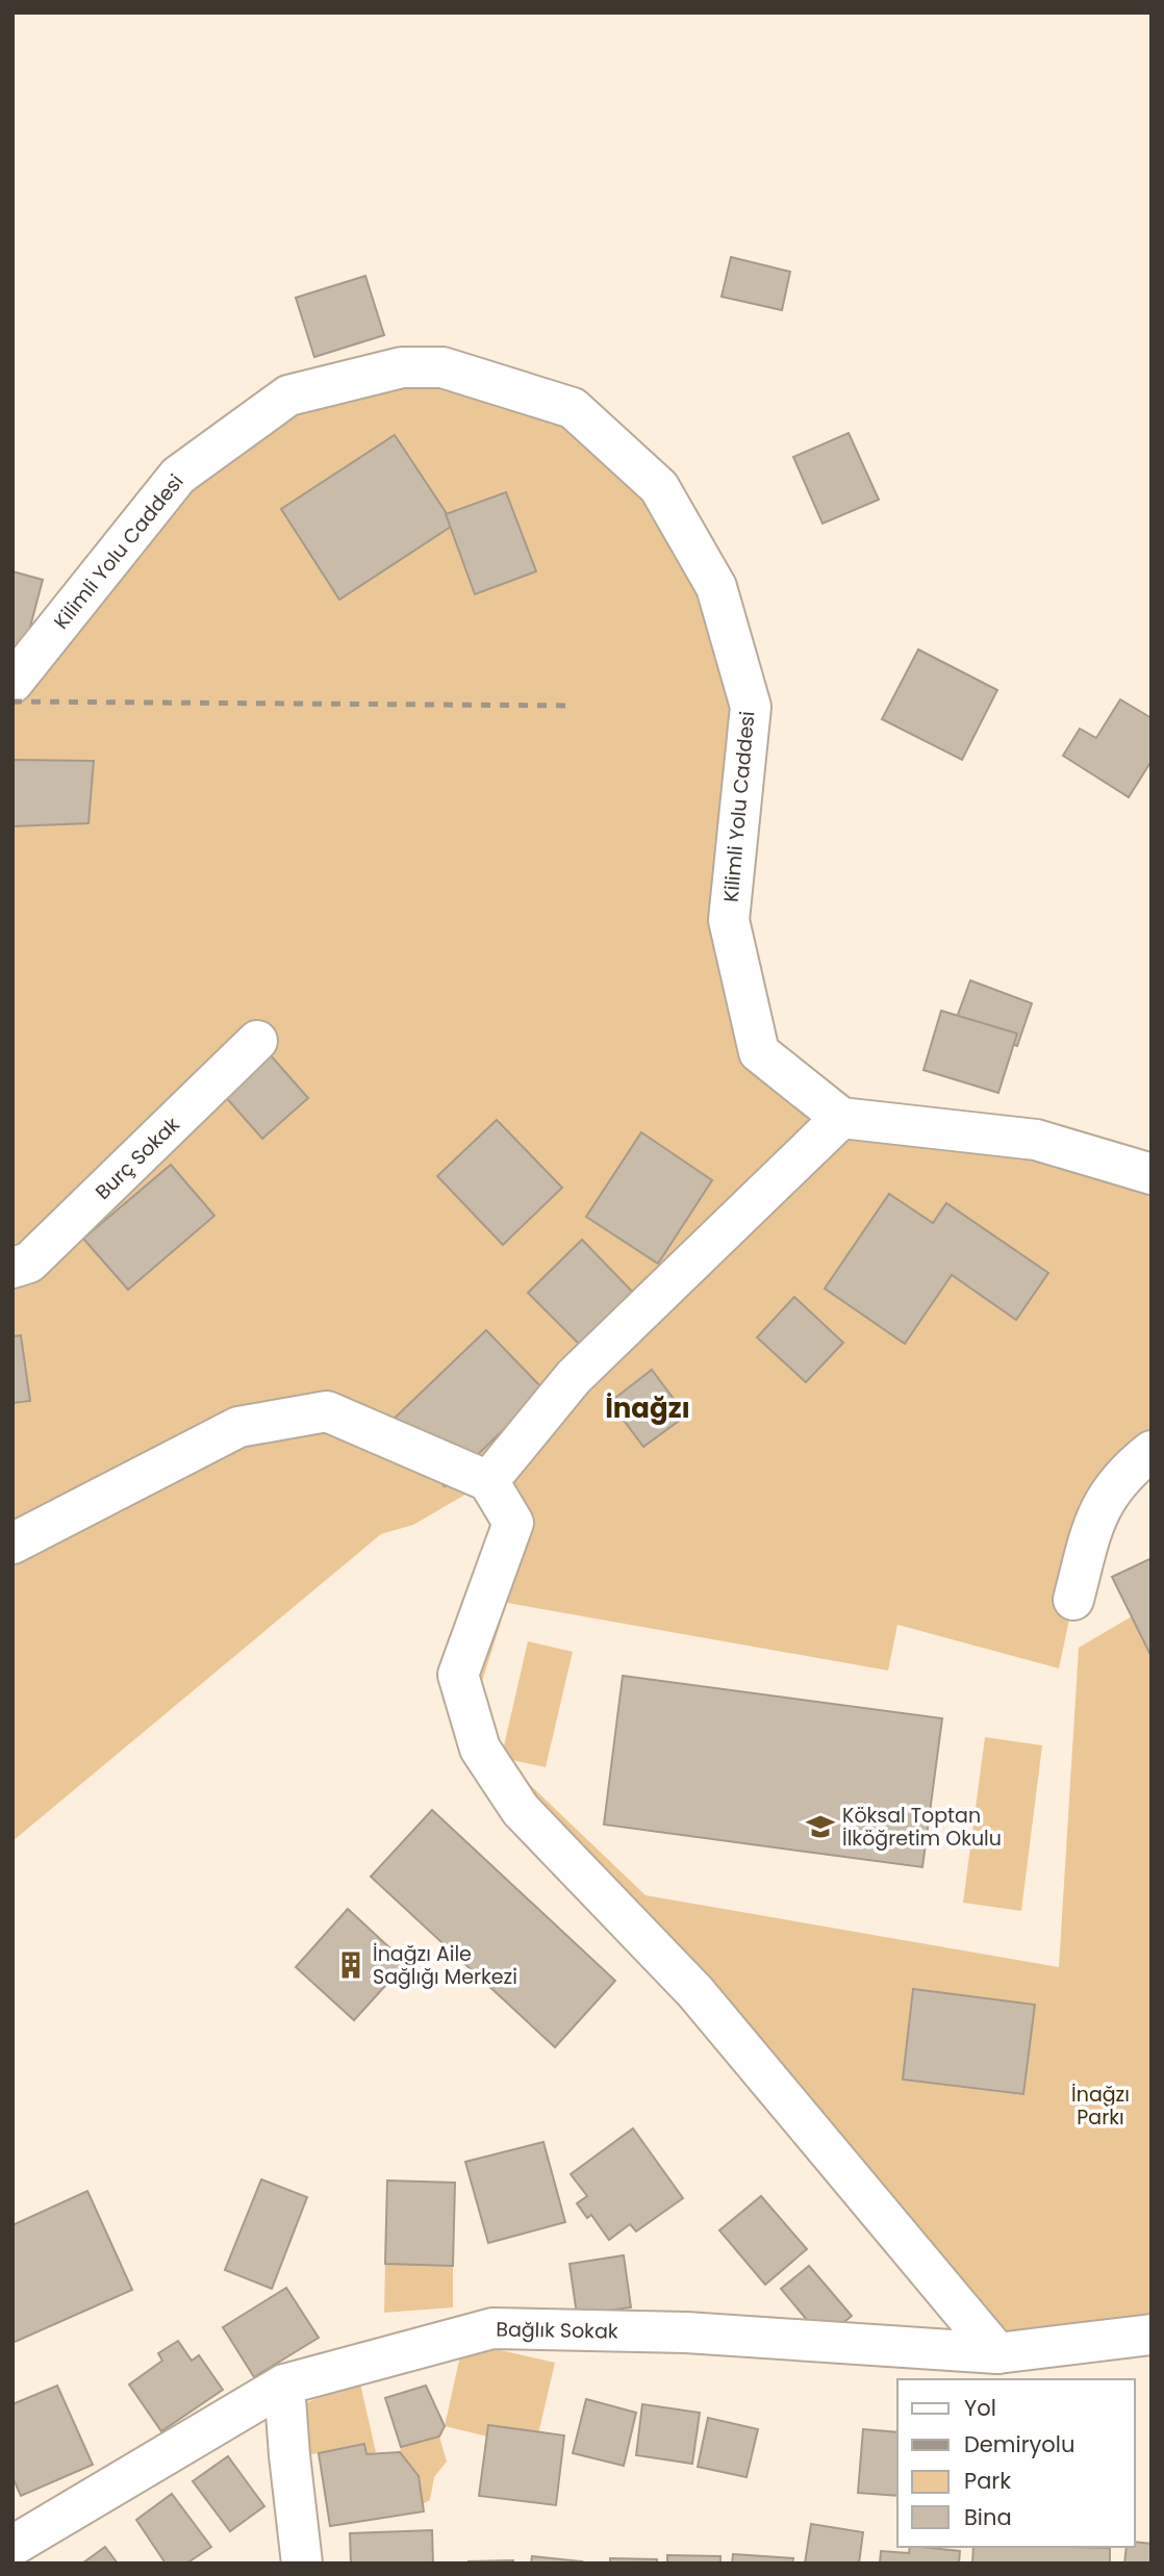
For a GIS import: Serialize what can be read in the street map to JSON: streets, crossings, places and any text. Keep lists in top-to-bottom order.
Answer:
{
  "streets": {
    "street": ["Kilimli Yolu Caddesi", "Burç Sokak", "Bağlık Sokak"]
  },
  "districts": ["İnağzı"],
  "parks": ["İnağzı Parkı"],
  "places": {
    "school or university": ["Köksal Toptan İlköğretim Okulu"],
    "building": ["İnağzı Aile Sağlığı Merkezi"]
  },
  "legend": [
    "Yol",
    "Demiryolu",
    "Park",
    "Bina"
  ]
}
